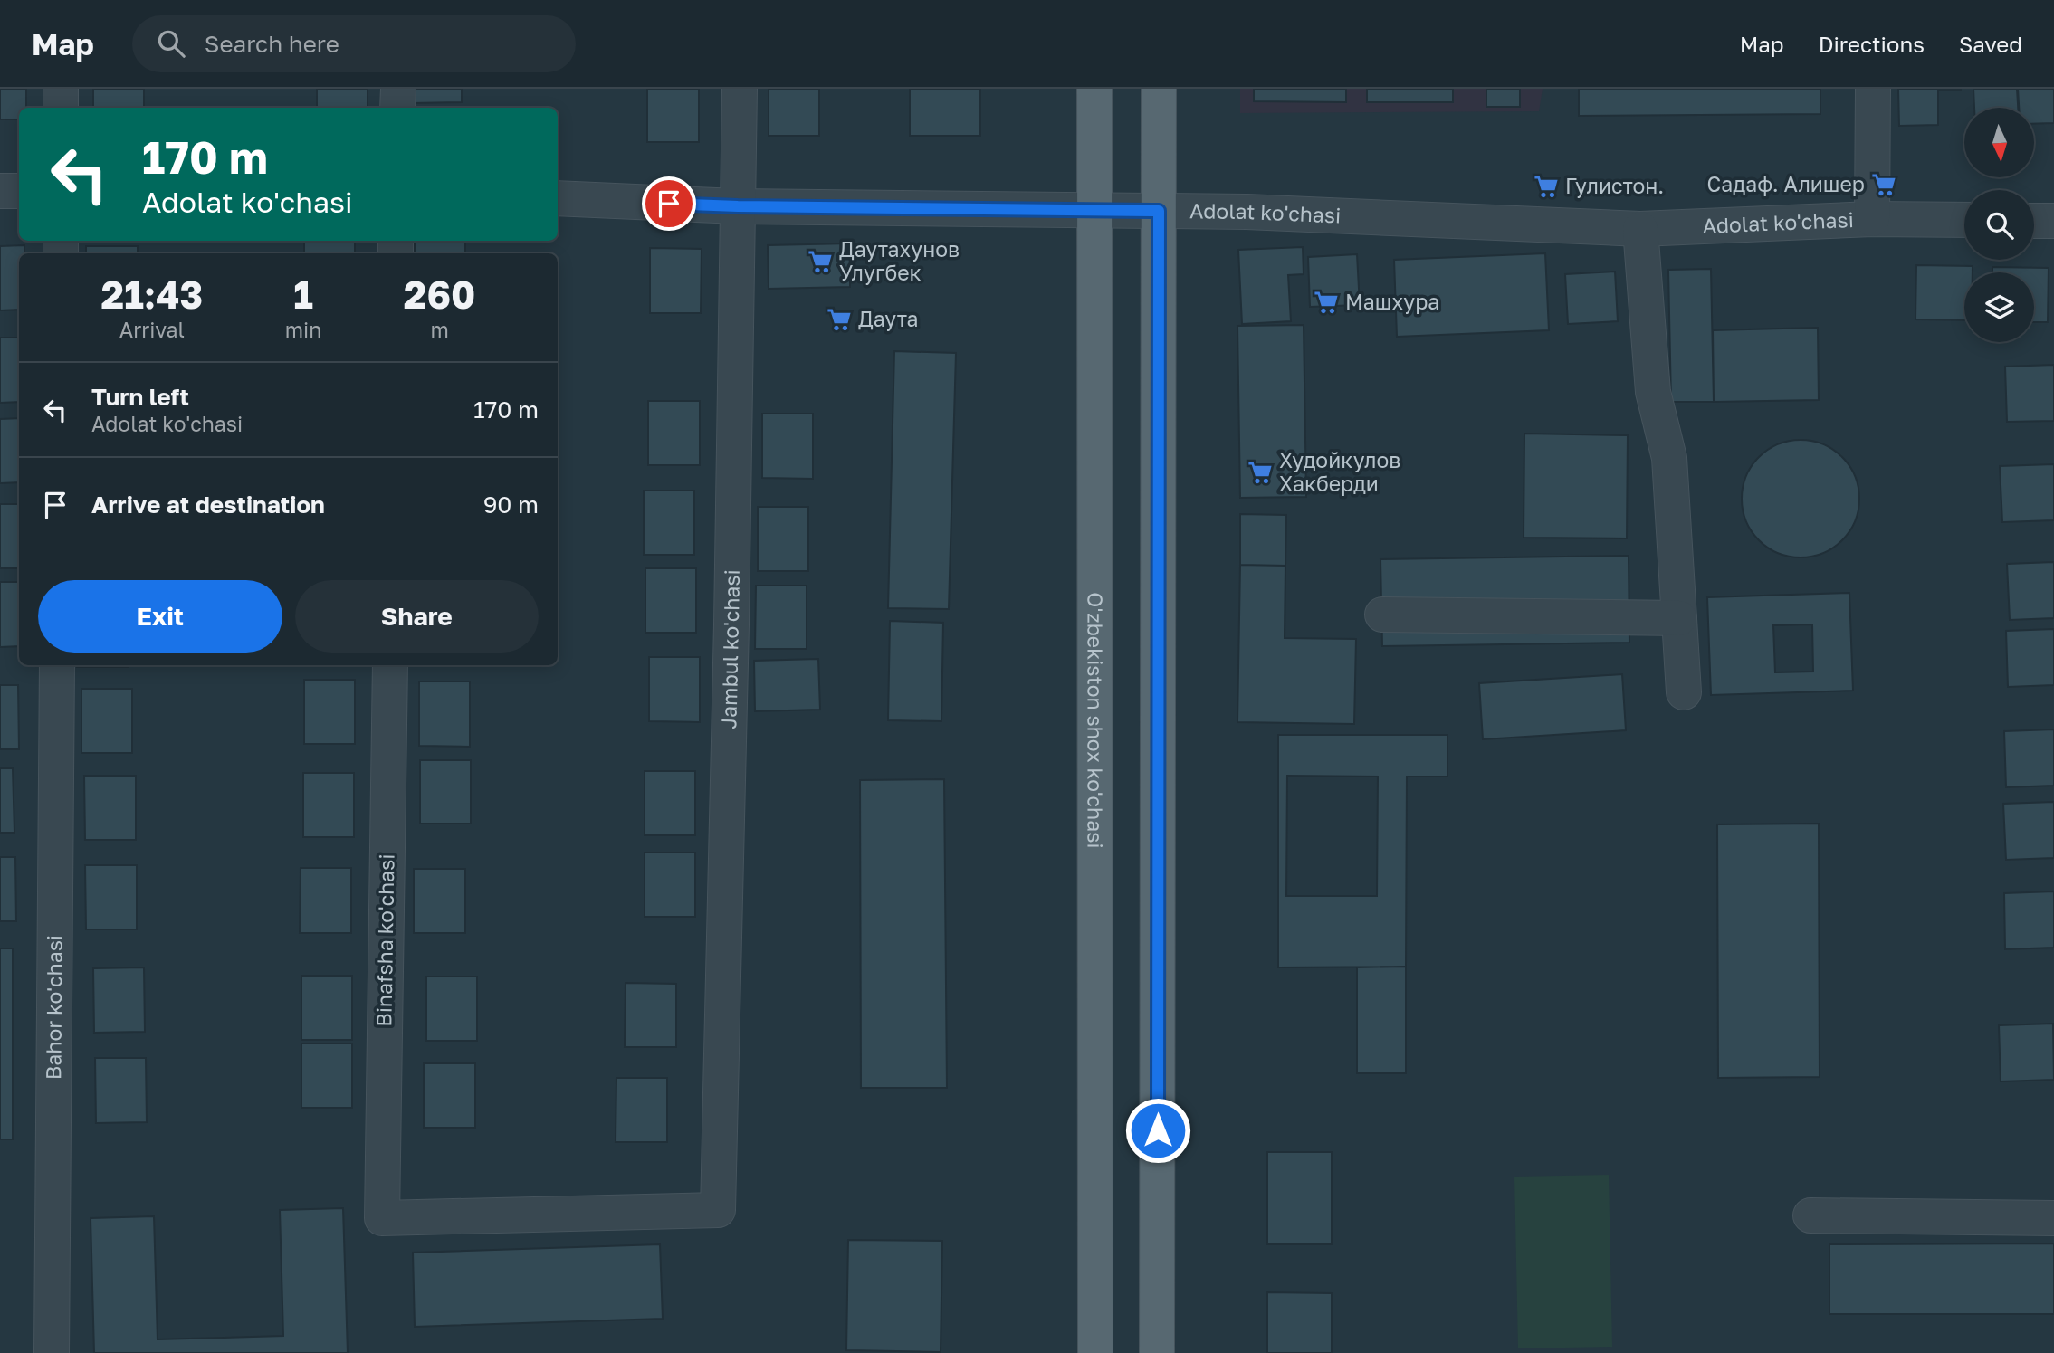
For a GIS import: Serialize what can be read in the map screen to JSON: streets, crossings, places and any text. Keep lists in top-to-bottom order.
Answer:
{
  "streets": {
    "main road": ["O'zbekiston shox ko'chasi"],
    "street": [
      "Adolat ko'chasi",
      "Jambul ko'chasi",
      "Binafsha ko'chasi",
      "Bahor ko'chasi"
    ]
  },
  "crossings": [
    ["Adolat ko'chasi", "Jambul ko'chasi"],
    ["Adolat ko'chasi", "O'zbekiston shox ko'chasi"],
    ["Jambul ko'chasi", "Binafsha ko'chasi"]
  ],
  "places": {
    "supermarket": [
      "Садаф. Алишер",
      "Гулистон.",
      "Даутахунов Улугбек",
      "Машхура",
      "Даута",
      "Худойкулов Хакберди"
    ]
  },
  "north": "bottom",
  "page": {
    "header": "Map",
    "search": "Search here",
    "nav": ["Map", "Directions", "Saved"],
    "turn": ["170 m", "Adolat ko'chasi"],
    "eta": [
      "21:43",
      "Arrival",
      "1",
      "min",
      "260",
      "m"
    ],
    "list": [
      {
        "name": "Turn left",
        "note": "Adolat ko'chasi",
        "value": "170 m"
      },
      {
        "name": "Arrive at destination",
        "value": "90 m"
      }
    ],
    "buttons": ["Exit", "Share"]
  }
}
